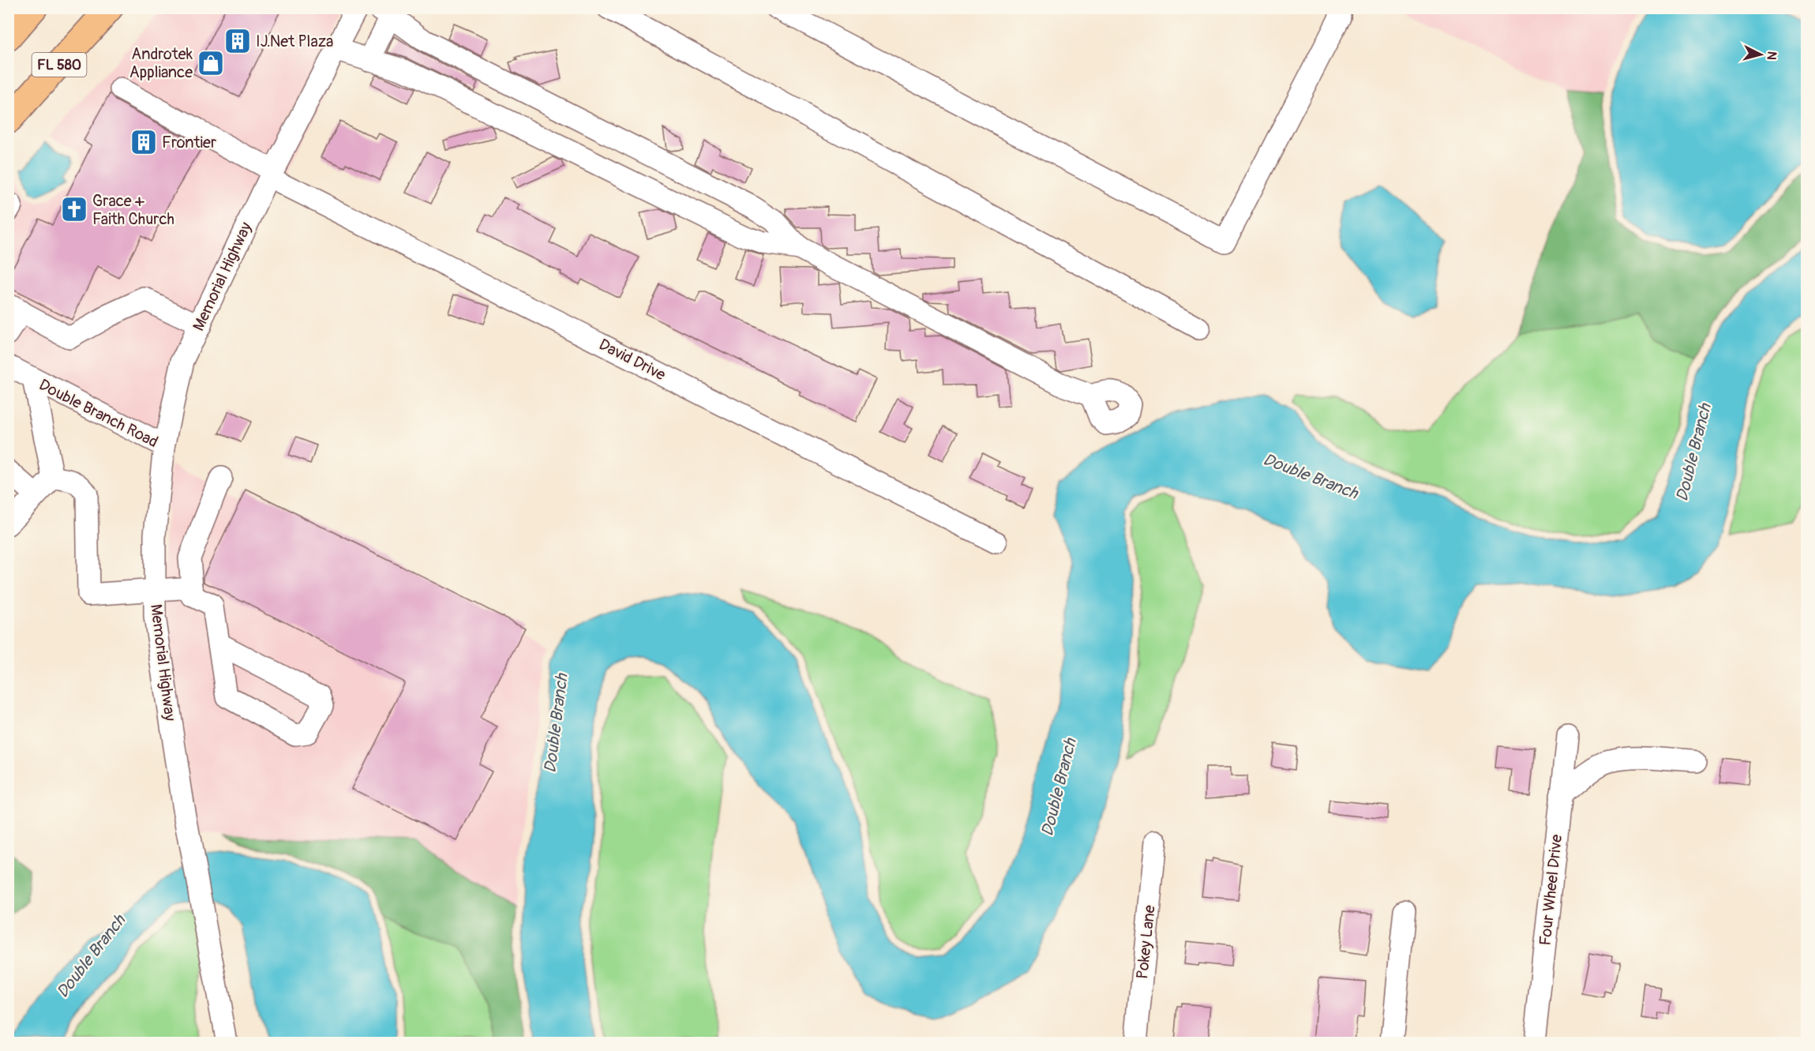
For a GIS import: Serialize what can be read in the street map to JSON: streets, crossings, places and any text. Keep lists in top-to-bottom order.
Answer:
{
  "streets": {
    "main road": ["FL 580"],
    "street": [
      "Memorial Highway",
      "David Drive",
      "Double Branch Road",
      "Four Wheel Drive",
      "Pokey Lane"
    ]
  },
  "crossings": [
    ["Memorial Highway", "David Drive"],
    ["Memorial Highway", "Double Branch Road"]
  ],
  "water": ["Double Branch"],
  "places": {
    "building": ["IJ.Net Plaza", "Frontier"],
    "shop": ["Androtek Appliance"],
    "church": ["Grace + Faith Church"]
  },
  "north": "right"
}
